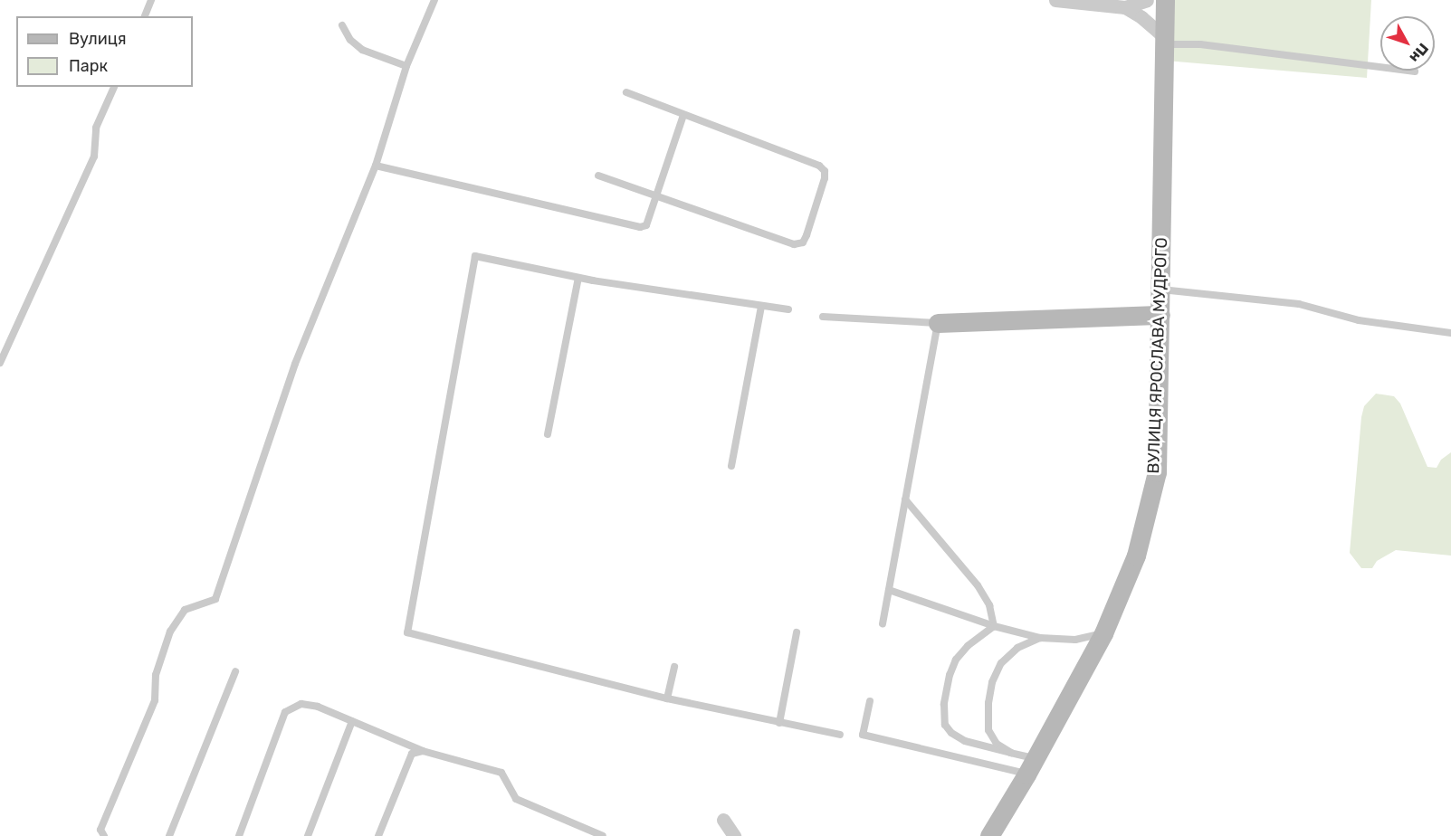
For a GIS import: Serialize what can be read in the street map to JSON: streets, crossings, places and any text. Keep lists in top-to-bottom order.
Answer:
{
  "streets": {
    "main road": ["ВУЛИЦЯ ЯРОСЛАВА МУДРОГО"]
  },
  "legend": ["Вулиця", "Парк"],
  "north": "bottom right"
}
